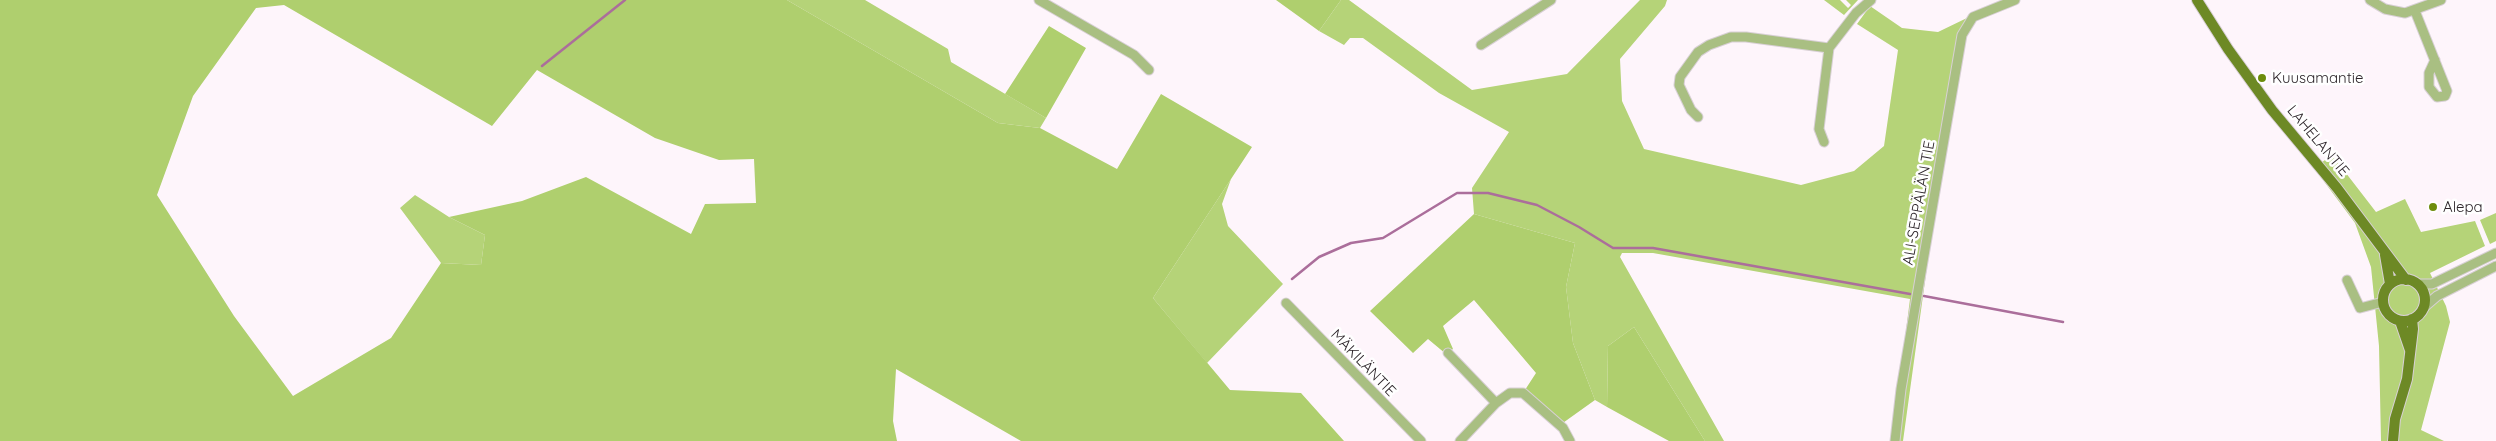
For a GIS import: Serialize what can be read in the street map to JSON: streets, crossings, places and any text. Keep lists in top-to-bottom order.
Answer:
{
  "streets": {
    "main road": ["LAHELANTIE"],
    "street": ["ALI-SEPPÄLÄN TIE", "MÄKILÄNTIE"]
  },
  "places": ["Kuusamantie", "Alepa"]
}
